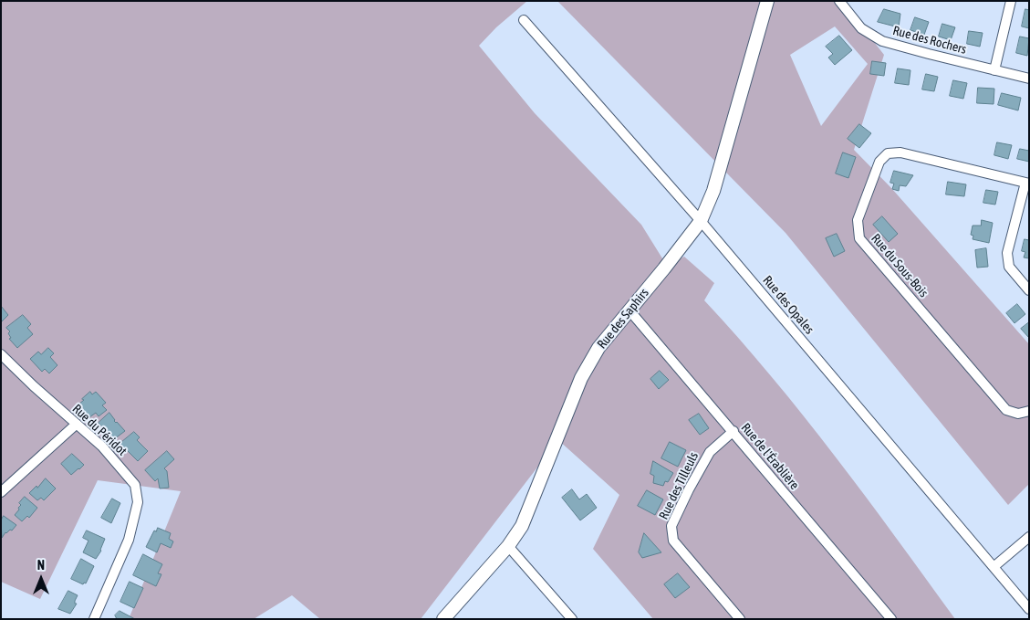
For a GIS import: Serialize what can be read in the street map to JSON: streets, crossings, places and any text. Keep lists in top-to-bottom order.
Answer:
{
  "streets": {
    "street": [
      "Rue des Rochers",
      "Rue du Sous-Bois",
      "Rue des Opales",
      "Rue des Saphirs",
      "Rue du Péridot",
      "Rue de l'Érablière",
      "Rue des Tilleuls"
    ]
  },
  "crossings": [
    ["Rue des Opales", "Rue des Saphirs"],
    ["Rue des Saphirs", "Rue de l'Érablière"],
    ["Rue de l'Érablière", "Rue des Tilleuls"]
  ],
  "north": "top"
}
